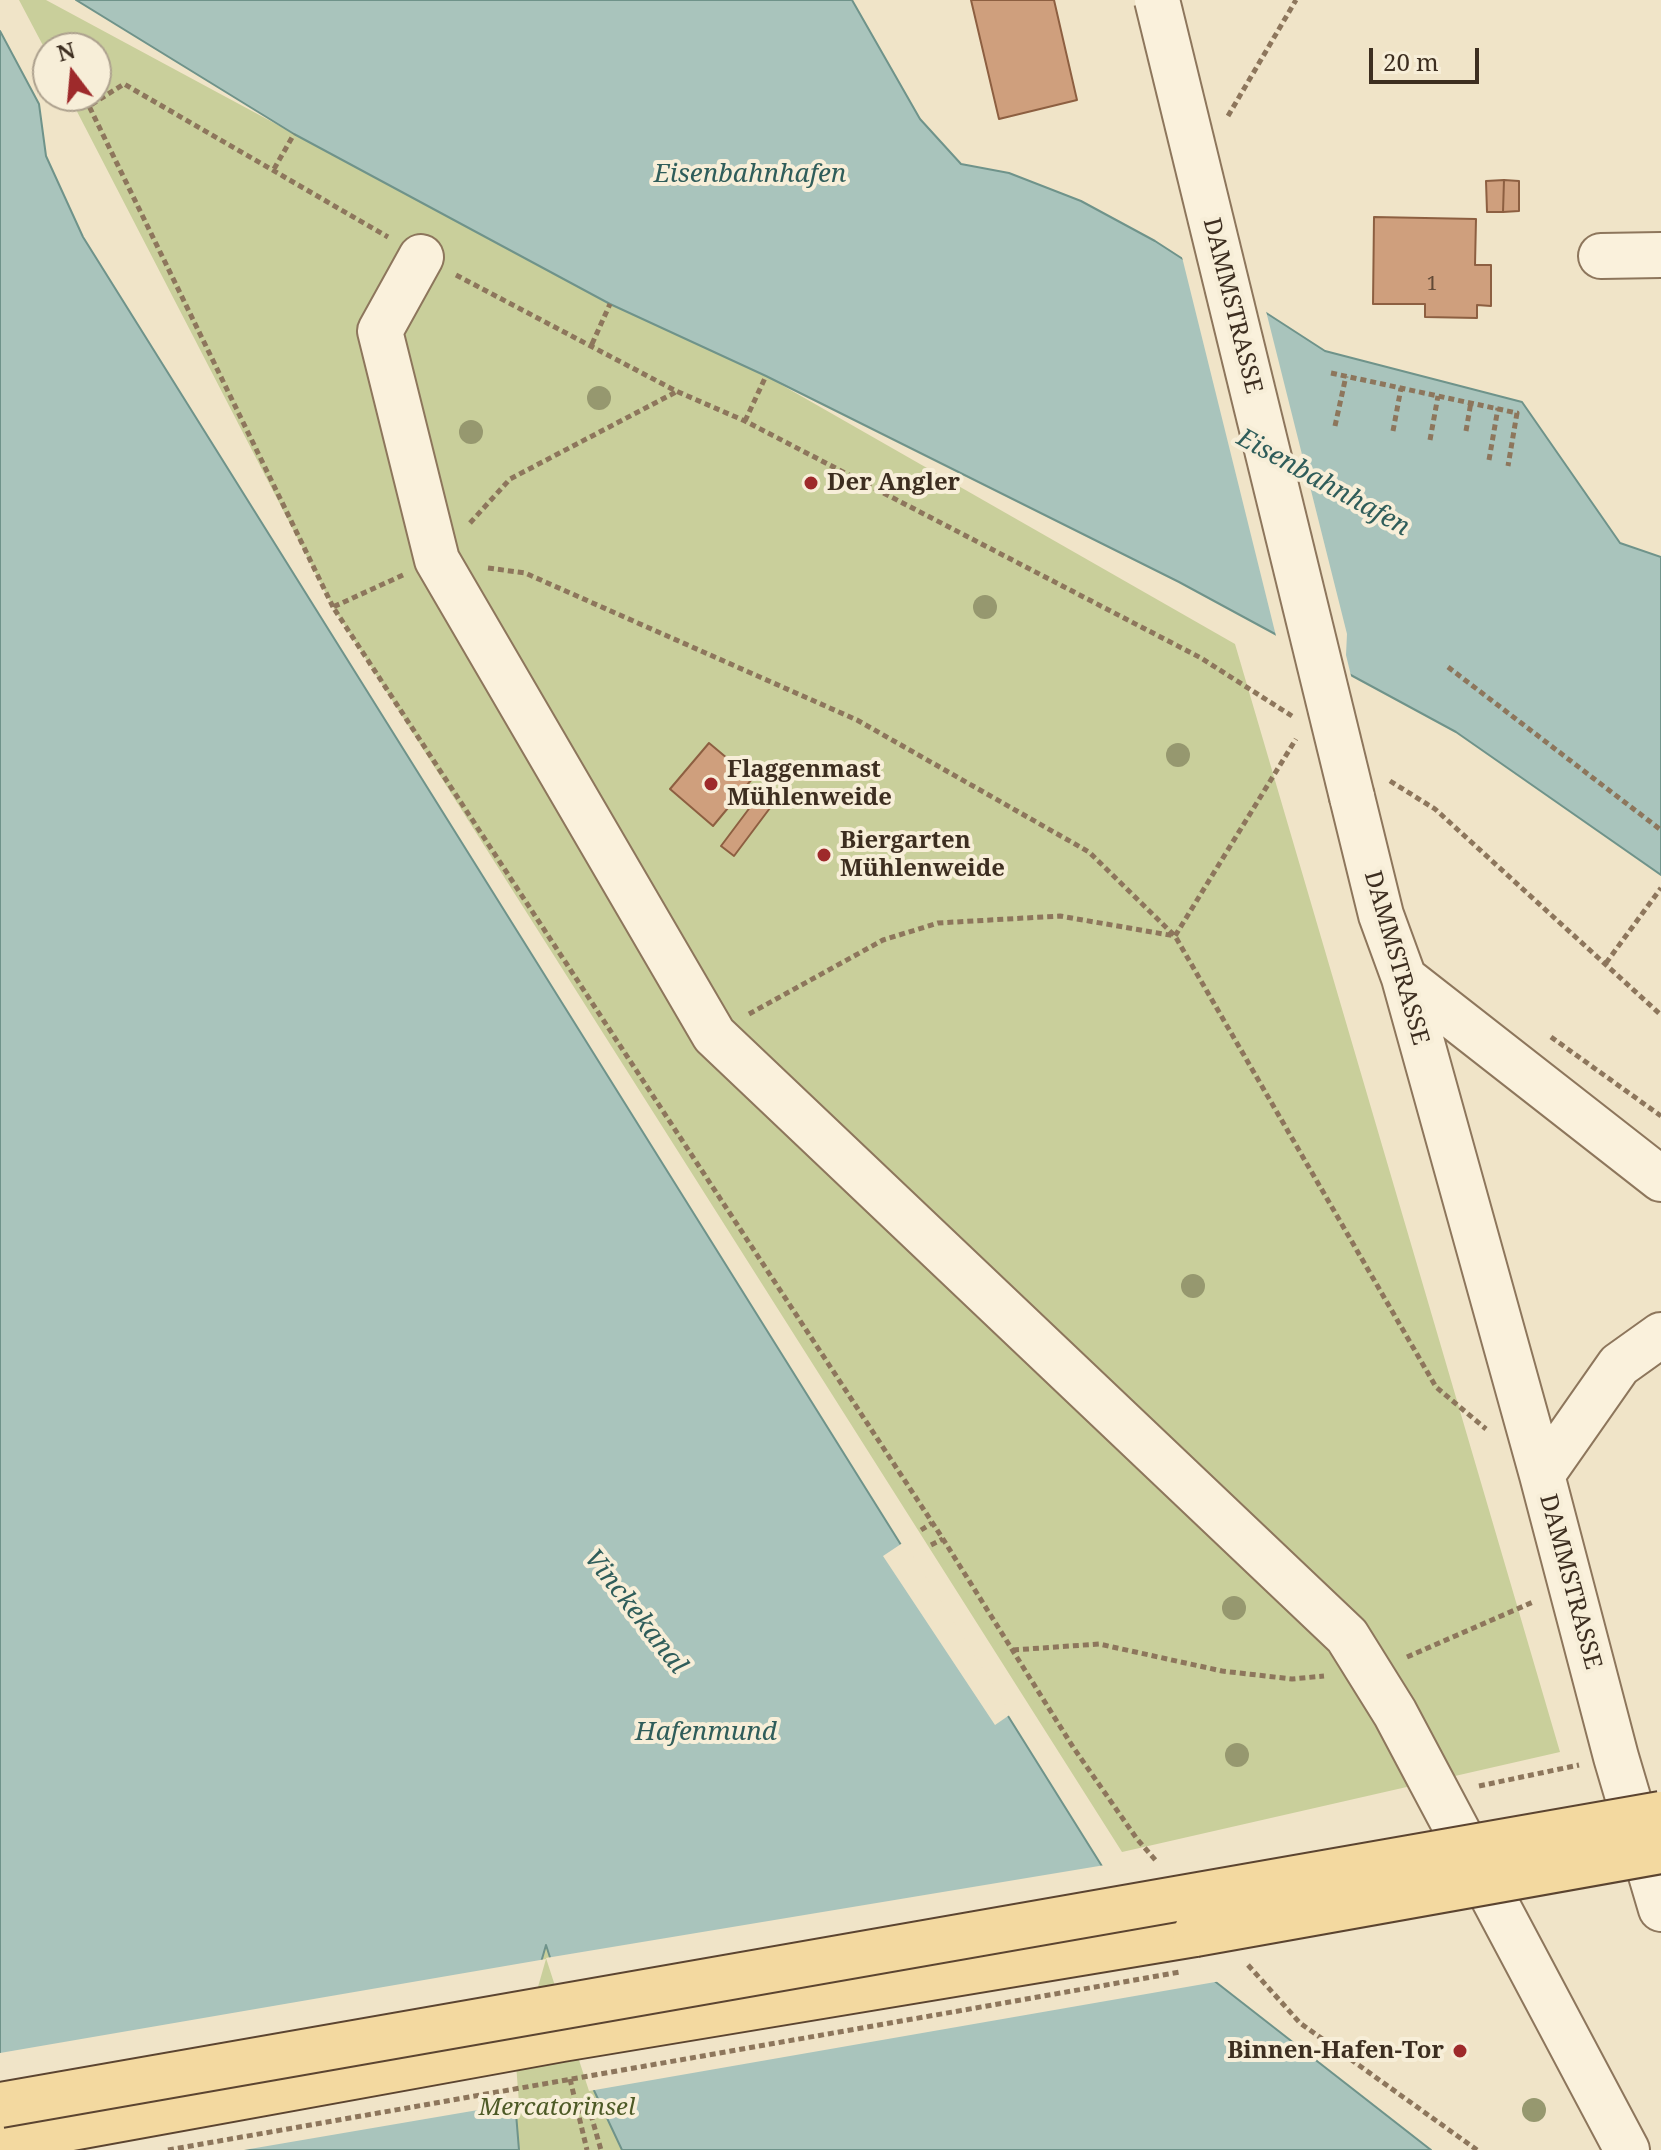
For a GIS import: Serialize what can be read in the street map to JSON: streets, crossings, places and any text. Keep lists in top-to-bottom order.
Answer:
{
  "streets": {
    "street": ["DAMMSTRASSE"]
  },
  "water": ["Eisenbahnhafen", "Vinckekanal", "Hafenmund"],
  "parks": ["Mercatorinsel"],
  "places": [
    "Der Angler",
    "Flaggenmast Mühlenweide",
    "Biergarten Mühlenweide",
    "Binnen-Hafen-Tor"
  ],
  "house_numbers": ["1"],
  "scale_bar": "20 m",
  "north": "top"
}
